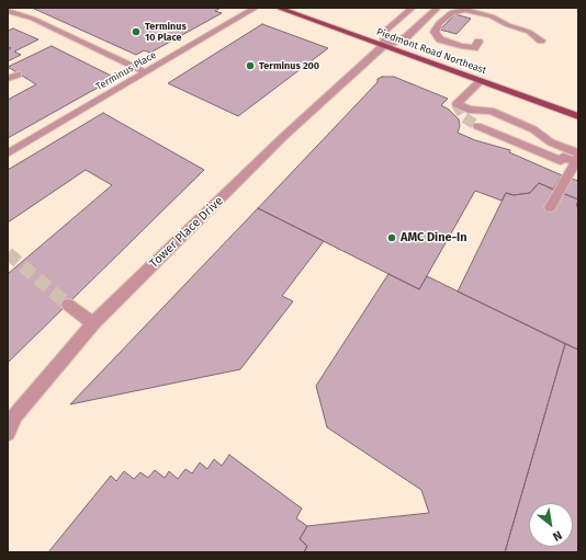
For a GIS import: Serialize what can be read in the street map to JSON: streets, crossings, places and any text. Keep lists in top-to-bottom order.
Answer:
{
  "streets": {
    "main road": ["Piedmont Road Northeast"],
    "street": ["Terminus Place", "Tower Place Drive"]
  },
  "crossings": [
    ["Piedmont Road Northeast", "Tower Place Drive"]
  ],
  "places": ["Terminus 10 Place", "Terminus 200", "AMC Dine-In"],
  "north": "bottom right"
}
